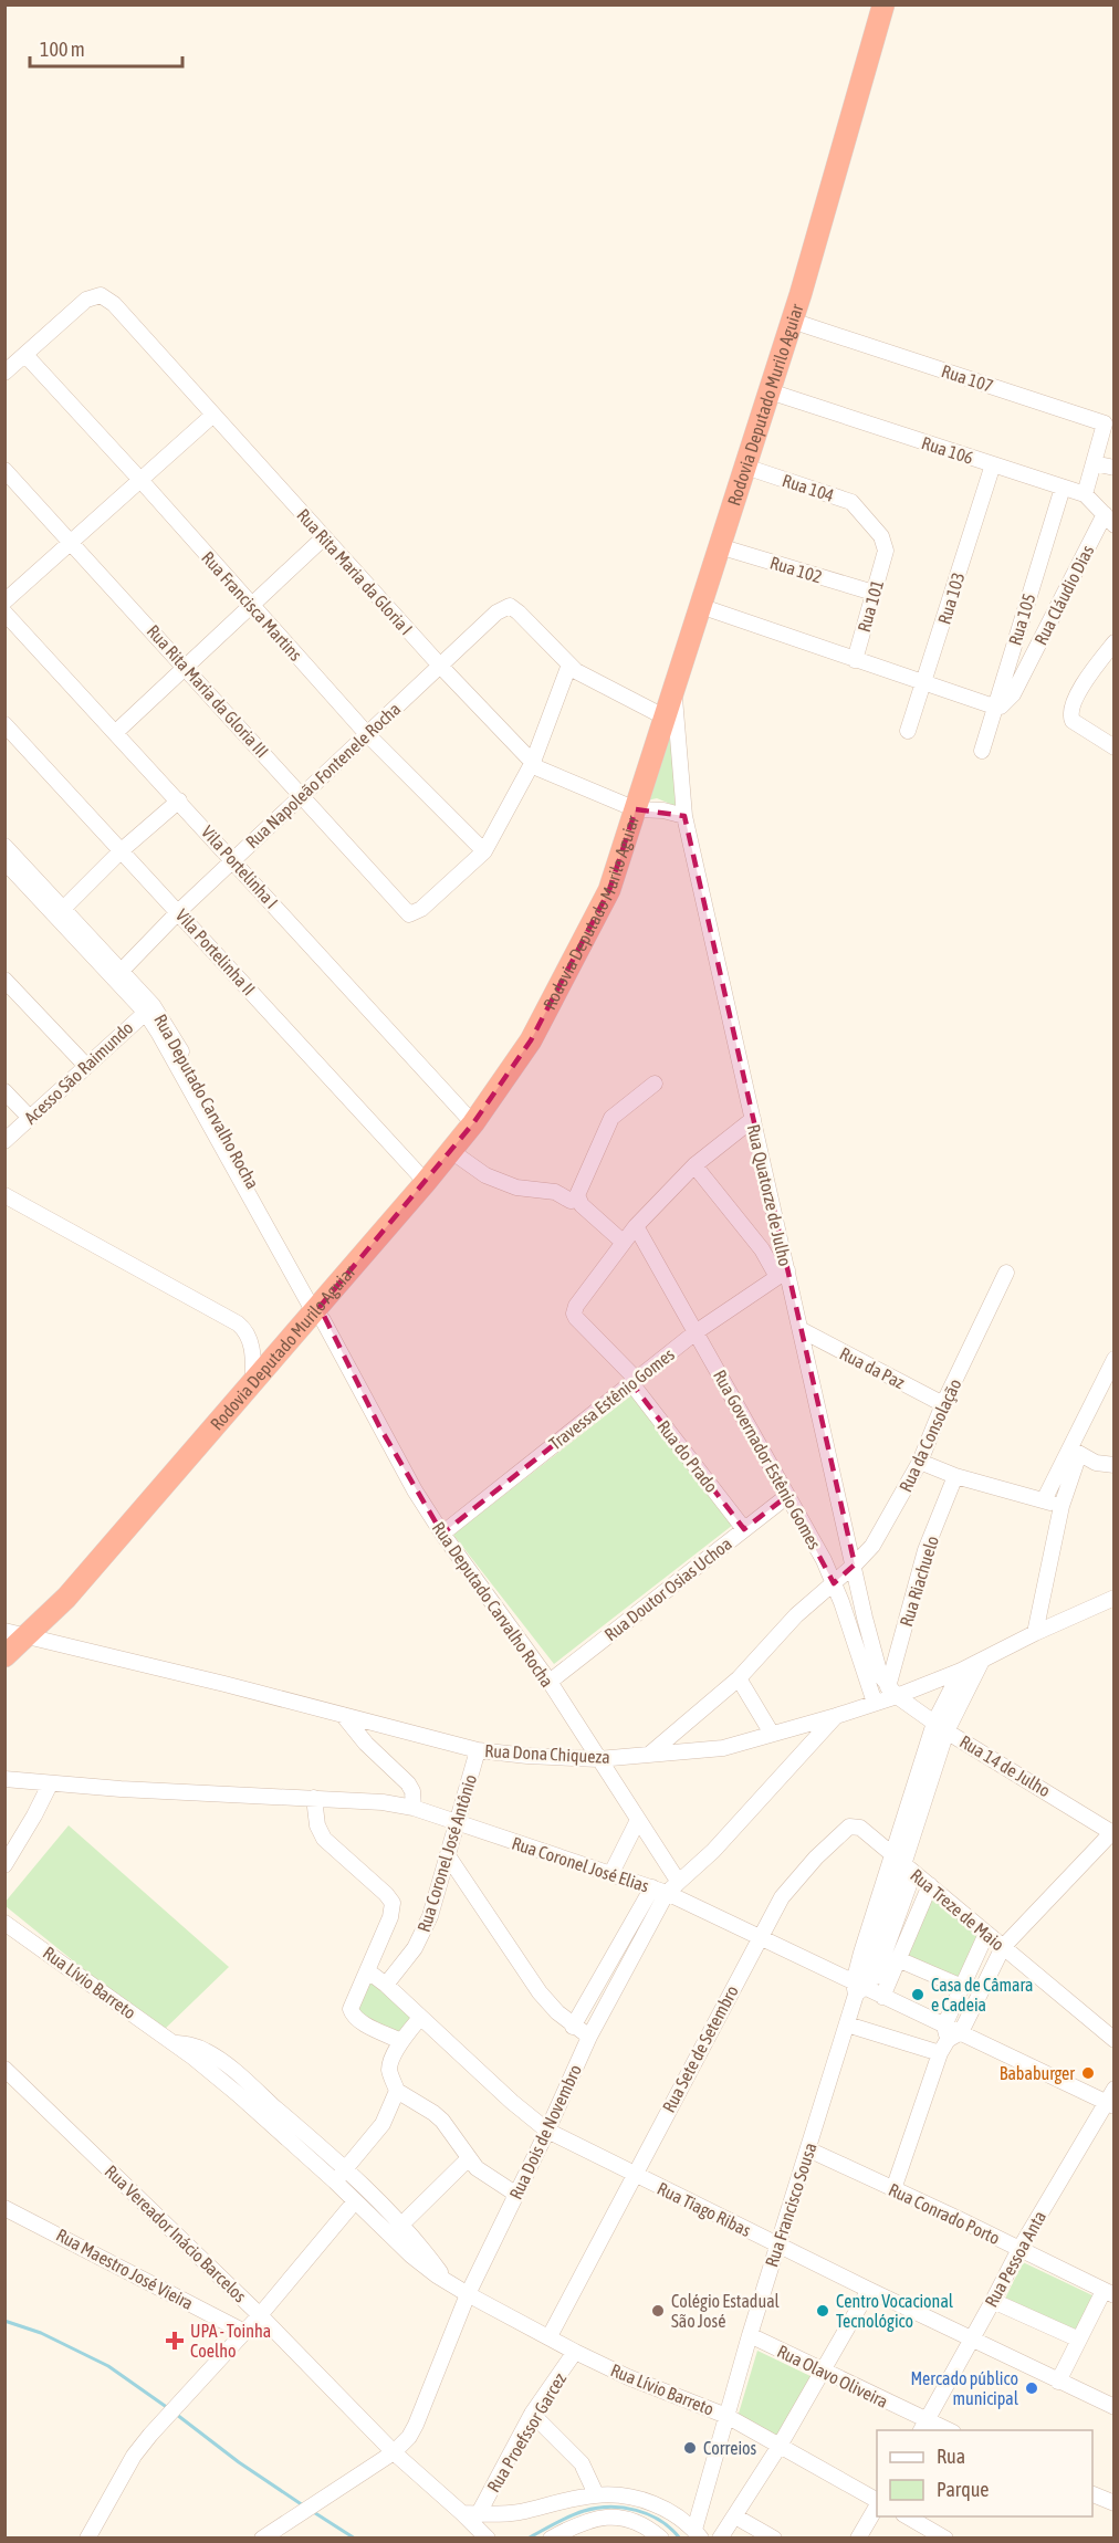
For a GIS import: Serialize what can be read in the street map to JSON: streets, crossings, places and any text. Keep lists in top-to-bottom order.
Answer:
{
  "streets": {
    "highway": ["Rodovia Deputado Murilo Aguiar"],
    "street": [
      "Rua 107",
      "Rua 106",
      "Rua 104",
      "Rua 102",
      "Rua Rita Maria da Gloria I",
      "Rua Cláudio Dias",
      "Rua 103",
      "Rua Francisca Martins",
      "Rua 101",
      "Rua 105",
      "Rua Rita Maria da Gloria III",
      "Rua Napoleão Fontenele Rocha",
      "Vila Portelinha I",
      "Vila Portelinha II",
      "Acesso São Raimundo",
      "Rua Deputado Carvalho Rocha",
      "Rua Quatorze de Julho",
      "Rua da Paz",
      "Travessa Estênio Gomes",
      "Rua da Consolação",
      "Rua do Prado",
      "Rua Governador Estênio Gomes",
      "Rua Riachuelo",
      "Rua Doutor Osias Uchoa",
      "Rua Dona Chiqueza",
      "Rua 14 de Julho",
      "Rua Coronel José Antônio",
      "Rua Coronel José Elias",
      "Rua Treze de Maio",
      "Rua Lívio Barreto",
      "Rua Sete de Setembro",
      "Rua Dois de Novembro",
      "Rua Francisco Sousa",
      "Rua Tiago Ribas",
      "Rua Conrado Porto",
      "Rua Vereador Inácio Barcelos",
      "Rua Pessoa Anta",
      "Rua Maestro José Vieira",
      "Rua Olavo Oliveira",
      "Rua Proefssor Garcez"
    ]
  },
  "crossings": [
    ["Rua 107", "Rodovia Deputado Murilo Aguiar"],
    ["Rua 107", "Rua 106"],
    ["Rodovia Deputado Murilo Aguiar", "Rua 106"],
    ["Rodovia Deputado Murilo Aguiar", "Rua 104"],
    ["Rodovia Deputado Murilo Aguiar", "Rua 102"],
    ["Rodovia Deputado Murilo Aguiar", "Rua Rita Maria da Gloria I"],
    ["Rodovia Deputado Murilo Aguiar", "Vila Portelinha I"],
    ["Rodovia Deputado Murilo Aguiar", "Vila Portelinha II"],
    ["Rodovia Deputado Murilo Aguiar", "Rua Deputado Carvalho Rocha"],
    ["Rodovia Deputado Murilo Aguiar", "Rua Quatorze de Julho"],
    ["Rodovia Deputado Murilo Aguiar", "Rua Dona Chiqueza"],
    ["Rua 106", "Rua Cláudio Dias"],
    ["Rua 106", "Rua 103"],
    ["Rua 106", "Rua 105"],
    ["Rua 104", "Rua 101"],
    ["Rua 102", "Rua 101"],
    ["Rua Rita Maria da Gloria I", "Rua Francisca Martins"],
    ["Rua Rita Maria da Gloria I", "Rua Napoleão Fontenele Rocha"],
    ["Rua Rita Maria da Gloria I", "Rua Quatorze de Julho"],
    ["Rua Cláudio Dias", "Rua 105"],
    ["Rua Francisca Martins", "Rua Rita Maria da Gloria III"],
    ["Rua Francisca Martins", "Rua Napoleão Fontenele Rocha"],
    ["Rua Rita Maria da Gloria III", "Rua Napoleão Fontenele Rocha"],
    ["Rua Napoleão Fontenele Rocha", "Vila Portelinha I"],
    ["Rua Napoleão Fontenele Rocha", "Vila Portelinha II"],
    ["Rua Napoleão Fontenele Rocha", "Rua Deputado Carvalho Rocha"],
    ["Acesso São Raimundo", "Rua Deputado Carvalho Rocha"],
    ["Rua Deputado Carvalho Rocha", "Travessa Estênio Gomes"],
    ["Rua Deputado Carvalho Rocha", "Rua Doutor Osias Uchoa"],
    ["Rua Deputado Carvalho Rocha", "Rua Dona Chiqueza"],
    ["Rua Deputado Carvalho Rocha", "Rua Dois de Novembro"],
    ["Rua Quatorze de Julho", "Rua da Paz"],
    ["Rua Quatorze de Julho", "Travessa Estênio Gomes"],
    ["Rua Quatorze de Julho", "Rua da Consolação"],
    ["Rua Quatorze de Julho", "Rua Riachuelo"],
    ["Rua Quatorze de Julho", "Rua Dona Chiqueza"],
    ["Rua Quatorze de Julho", "Rua 14 de Julho"],
    ["Rua da Paz", "Rua da Consolação"],
    ["Travessa Estênio Gomes", "Rua do Prado"],
    ["Travessa Estênio Gomes", "Rua Governador Estênio Gomes"],
    ["Rua da Consolação", "Rua Governador Estênio Gomes"],
    ["Rua da Consolação", "Rua Dona Chiqueza"],
    ["Rua do Prado", "Rua Doutor Osias Uchoa"],
    ["Rua Governador Estênio Gomes", "Rua Doutor Osias Uchoa"],
    ["Rua Governador Estênio Gomes", "Rua Dona Chiqueza"],
    ["Rua Riachuelo", "Rua Dona Chiqueza"],
    ["Rua Riachuelo", "Rua 14 de Julho"],
    ["Rua Dona Chiqueza", "Rua 14 de Julho"],
    ["Rua Dona Chiqueza", "Rua Coronel José Antônio"],
    ["Rua Dona Chiqueza", "Rua Dois de Novembro"],
    ["Rua Dona Chiqueza", "Rua Francisco Sousa"],
    ["Rua 14 de Julho", "Rua Francisco Sousa"],
    ["Rua Coronel José Antônio", "Rua Coronel José Elias"],
    ["Rua Coronel José Antônio", "Rua Tiago Ribas"],
    ["Rua Coronel José Elias", "Rua Sete de Setembro"],
    ["Rua Coronel José Elias", "Rua Dois de Novembro"],
    ["Rua Coronel José Elias", "Rua Francisco Sousa"],
    ["Rua Coronel José Elias", "Rua Pessoa Anta"],
    ["Rua Treze de Maio", "Rua Sete de Setembro"],
    ["Rua Treze de Maio", "Rua Francisco Sousa"],
    ["Rua Lívio Barreto", "Rua Sete de Setembro"],
    ["Rua Lívio Barreto", "Rua Dois de Novembro"],
    ["Rua Lívio Barreto", "Rua Francisco Sousa"],
    ["Rua Lívio Barreto", "Rua Proefssor Garcez"],
    ["Rua Sete de Setembro", "Rua Francisco Sousa"],
    ["Rua Sete de Setembro", "Rua Tiago Ribas"],
    ["Rua Dois de Novembro", "Rua Tiago Ribas"],
    ["Rua Dois de Novembro", "Rua Vereador Inácio Barcelos"],
    ["Rua Francisco Sousa", "Rua Tiago Ribas"],
    ["Rua Francisco Sousa", "Rua Conrado Porto"],
    ["Rua Francisco Sousa", "Rua Olavo Oliveira"],
    ["Rua Tiago Ribas", "Rua Pessoa Anta"],
    ["Rua Conrado Porto", "Rua Pessoa Anta"],
    ["Rua Pessoa Anta", "Rua Olavo Oliveira"]
  ],
  "places": {
    "other": [
      "Casa de Câmara e Cadeia",
      "Bababurger",
      "Colégio Estadual São José",
      "Centro Vocacional Tecnológico",
      "Mercado público municipal",
      "Correios"
    ],
    "health": ["UPA - Toinha Coelho"]
  },
  "legend": ["Rua", "Parque"],
  "scale_bar": "100 m"
}
